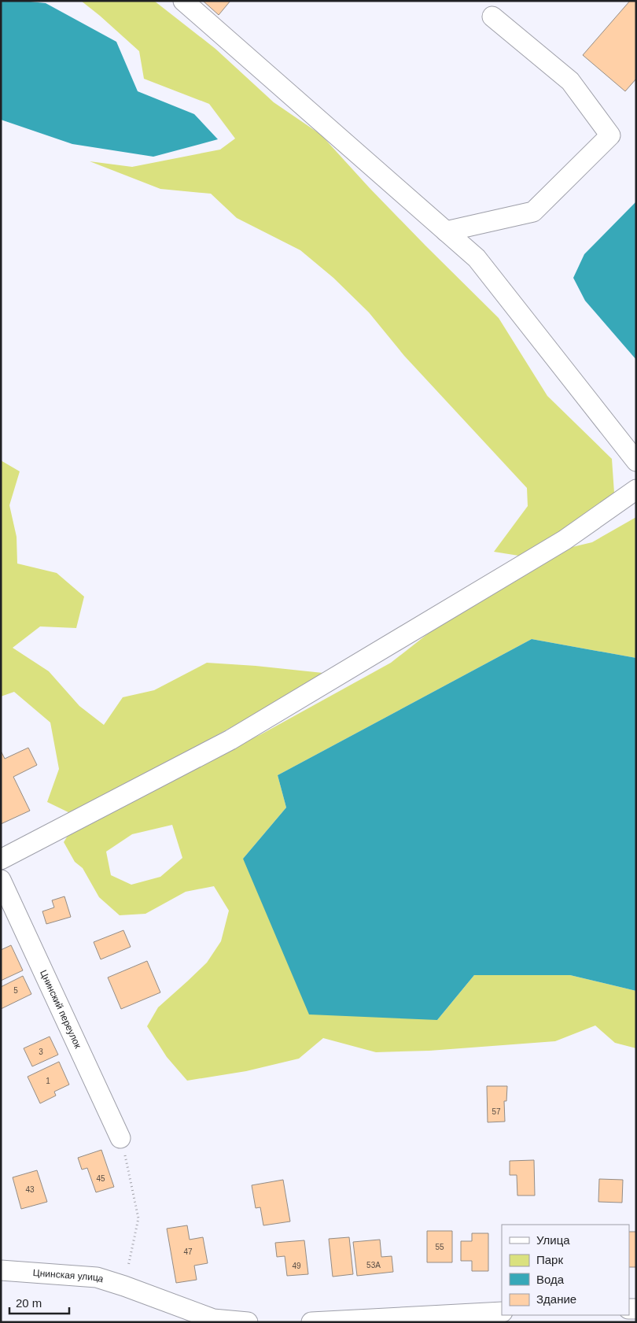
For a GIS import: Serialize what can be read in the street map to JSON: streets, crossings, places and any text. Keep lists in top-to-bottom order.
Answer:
{
  "streets": {
    "street": ["Цнинский переулок", "Цнинская улица"]
  },
  "house_numbers": [
    "5",
    "3",
    "1",
    "57",
    "45",
    "43",
    "55",
    "47",
    "53А",
    "49"
  ],
  "legend": [
    "Улица",
    "Парк",
    "Вода",
    "Здание"
  ],
  "scale_bar": "20 m"
}
